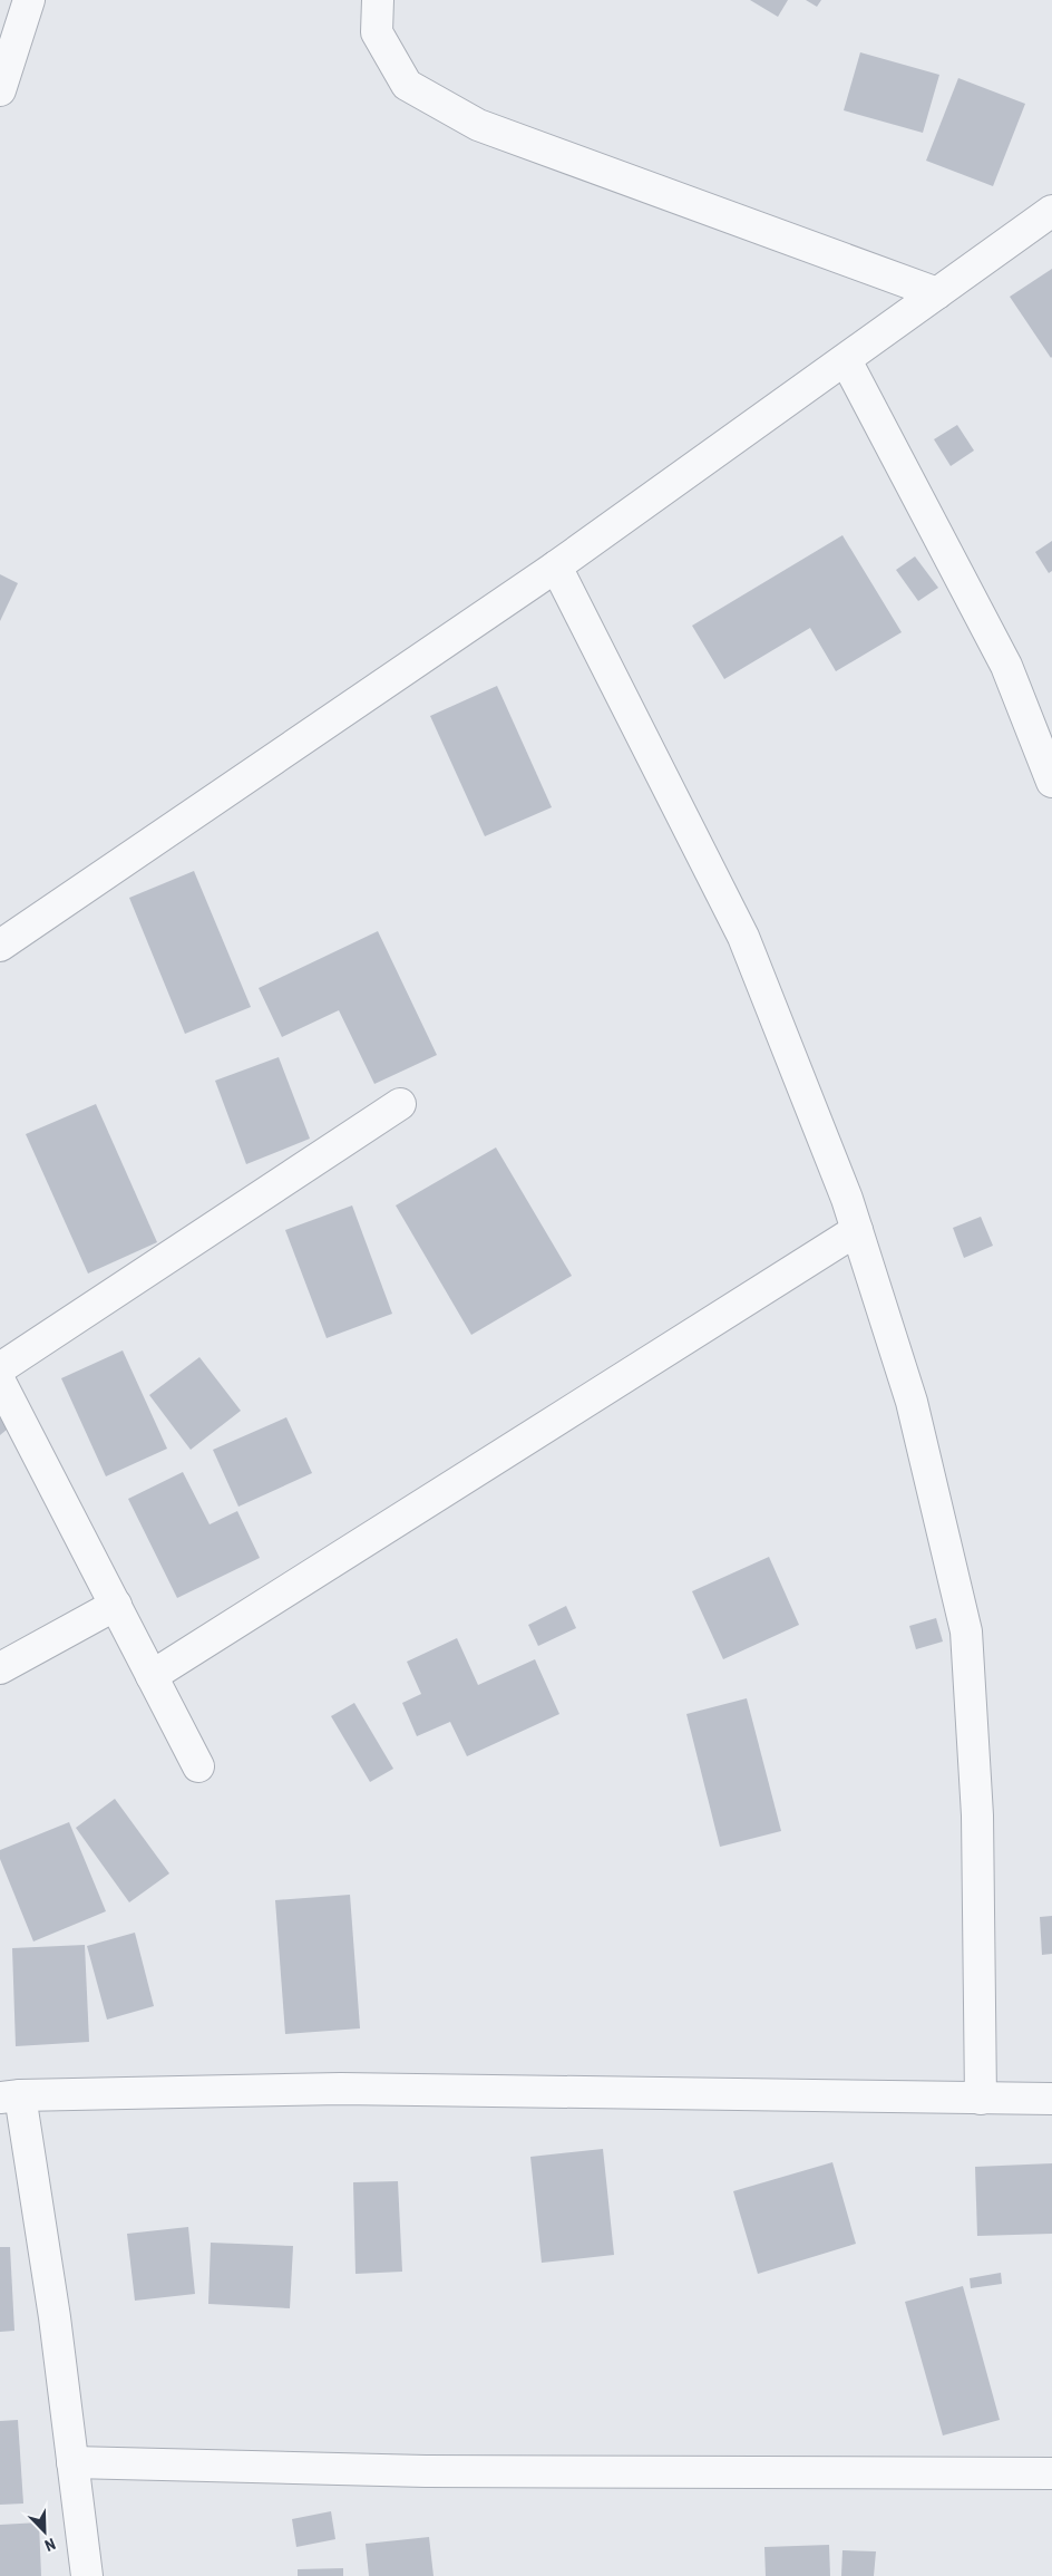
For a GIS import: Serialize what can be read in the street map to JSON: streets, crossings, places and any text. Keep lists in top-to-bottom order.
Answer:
{
  "north": "bottom right"
}
